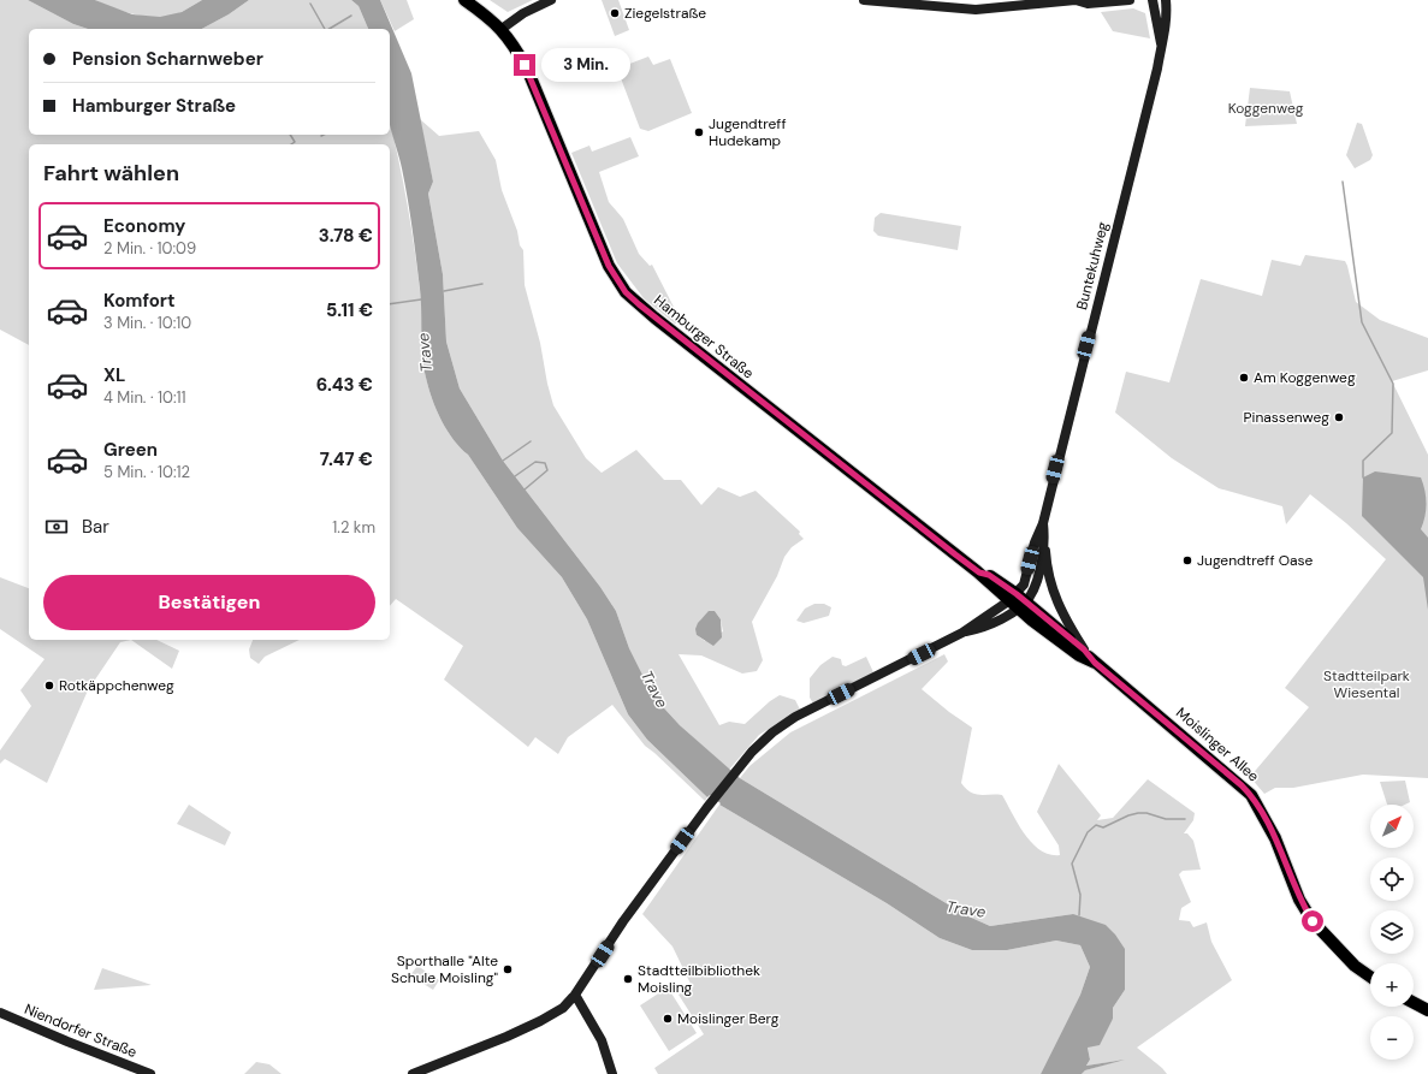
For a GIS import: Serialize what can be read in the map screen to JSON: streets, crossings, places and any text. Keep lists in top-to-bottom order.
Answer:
{
  "streets": {
    "main road": [
      "Buntekuhweg",
      "Hamburger Straße",
      "Moislinger Allee",
      "Niendorfer Straße"
    ]
  },
  "crossings": [
    ["Buntekuhweg", "Hamburger Straße"],
    ["Buntekuhweg", "Moislinger Allee"],
    ["Hamburger Straße", "Moislinger Allee"]
  ],
  "water": ["Trave"],
  "parks": ["Koggenweg", "Stadtteilpark Wiesental"],
  "places": [
    "Ziegelstraße",
    "Jugendtreff Hudekamp",
    "Am Koggenweg",
    "Pinassenweg",
    "Jugendtreff Oase",
    "Rotkäppchenweg",
    "Sporthalle \"Alte Schule Moisling\"",
    "Stadtteilbibliothek Moisling",
    "Moislinger Berg"
  ],
  "north": "top right",
  "page": {
    "banner": ["Pension Scharnweber", "Hamburger Straße"],
    "bubble": "3 Min.",
    "heading": "Fahrt wählen",
    "list": [
      {
        "name": "Economy",
        "note": "2 Min. · 10:09",
        "value": "3.78 €"
      },
      {
        "name": "Komfort",
        "note": "3 Min. · 10:10",
        "value": "5.11 €"
      },
      {
        "name": "XL",
        "note": "4 Min. · 10:11",
        "value": "6.43 €"
      },
      {
        "name": "Green",
        "note": "5 Min. · 10:12",
        "value": "7.47 €"
      }
    ],
    "pay": ["Bar", "1.2 km"],
    "buttons": "Bestätigen",
    "map_buttons": ["+", "−"]
  }
}
